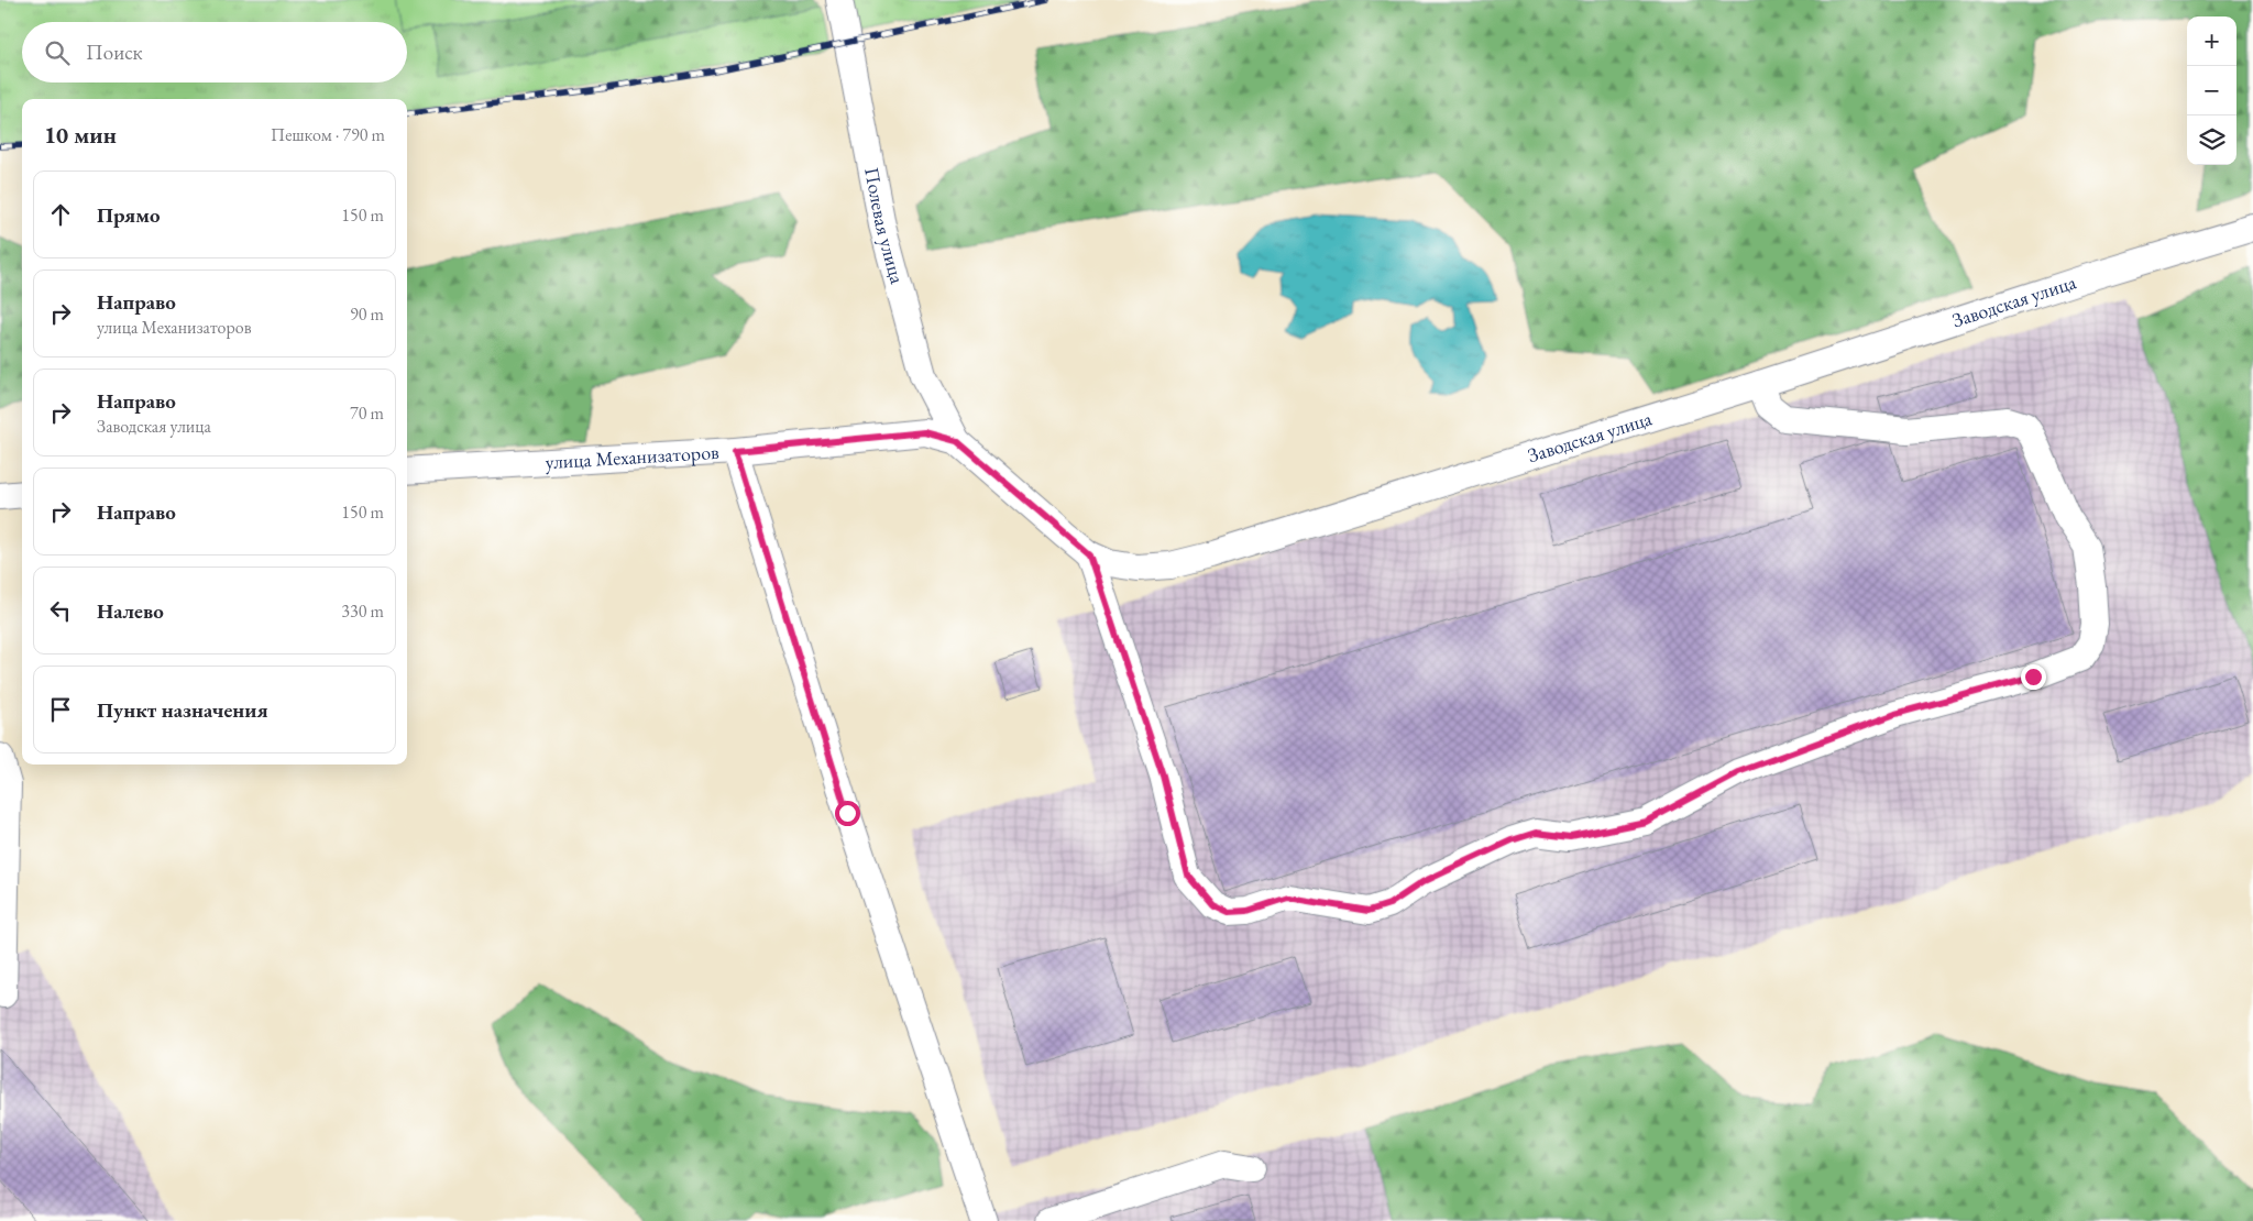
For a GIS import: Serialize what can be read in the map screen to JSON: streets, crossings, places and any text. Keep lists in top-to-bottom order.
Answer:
{
  "streets": {
    "street": ["Полевая улица", "Заводская улица", "улица Механизаторов"]
  },
  "crossings": [
    ["Полевая улица", "Заводская улица"],
    ["Полевая улица", "улица Механизаторов"],
    ["Заводская улица", "улица Механизаторов"]
  ],
  "page": {
    "map_buttons": ["+", "−"],
    "search": "Поиск",
    "heading": ["10 мин", "Пешком · 790 m"],
    "list": [
      ["Прямо", "150 m"],
      ["Направо", "улица Механизаторов", "90 m"],
      ["Направо", "Заводская улица", "70 m"],
      ["Направо", "150 m"],
      ["Налево", "330 m"],
      "Пункт назначения"
    ]
  }
}
